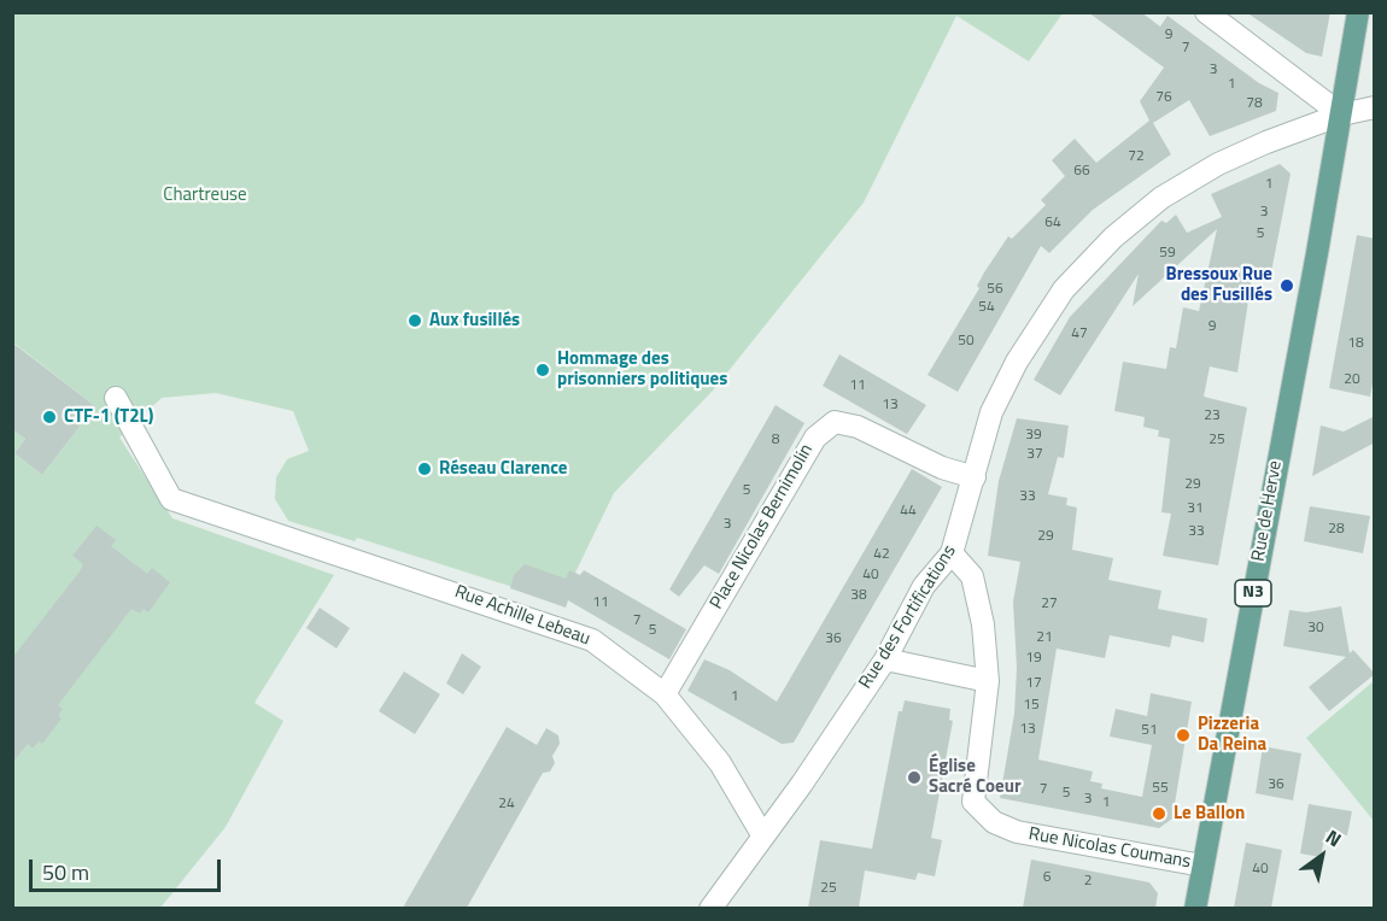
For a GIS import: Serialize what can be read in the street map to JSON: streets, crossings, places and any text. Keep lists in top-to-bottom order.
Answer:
{
  "streets": {
    "main road": ["Rue de Herve", "N3"],
    "street": [
      "Place Nicolas Bernimolin",
      "Rue Achille Lebeau",
      "Rue des Fortifications",
      "Rue Nicolas Coumans"
    ]
  },
  "crossings": [
    ["Rue de Herve", "N3"],
    ["Rue de Herve", "Rue des Fortifications"],
    ["Rue de Herve", "Rue Nicolas Coumans"],
    ["Place Nicolas Bernimolin", "Rue Achille Lebeau"],
    ["Place Nicolas Bernimolin", "Rue des Fortifications"],
    ["N3", "Rue des Fortifications"],
    ["Rue Achille Lebeau", "Rue des Fortifications"],
    ["Rue des Fortifications", "Rue Nicolas Coumans"]
  ],
  "parks": ["Chartreuse"],
  "places": [
    "Bressoux Rue des Fusillés",
    "Aux fusillés",
    "Hommage des prisonniers politiques",
    "CTF-1 (T2L)",
    "Réseau Clarence",
    "Pizzeria Da Reina",
    "Église Sacré Coeur",
    "Le Ballon"
  ],
  "house_numbers": [
    "9",
    "7",
    "3",
    "1",
    "76",
    "78",
    "72",
    "66",
    "1",
    "3",
    "64",
    "5",
    "59",
    "56",
    "54",
    "9",
    "47",
    "50",
    "18",
    "20",
    "11",
    "13",
    "23",
    "39",
    "8",
    "25",
    "37",
    "29",
    "5",
    "33",
    "31",
    "44",
    "3",
    "28",
    "33",
    "29",
    "42",
    "40",
    "38",
    "11",
    "27",
    "7",
    "30",
    "5",
    "21",
    "36",
    "19",
    "17",
    "1",
    "15",
    "13",
    "51",
    "36",
    "55",
    "7",
    "5",
    "3",
    "1",
    "24",
    "40",
    "6",
    "2",
    "25"
  ],
  "scale_bar": "50 m",
  "north": "top right"
}
